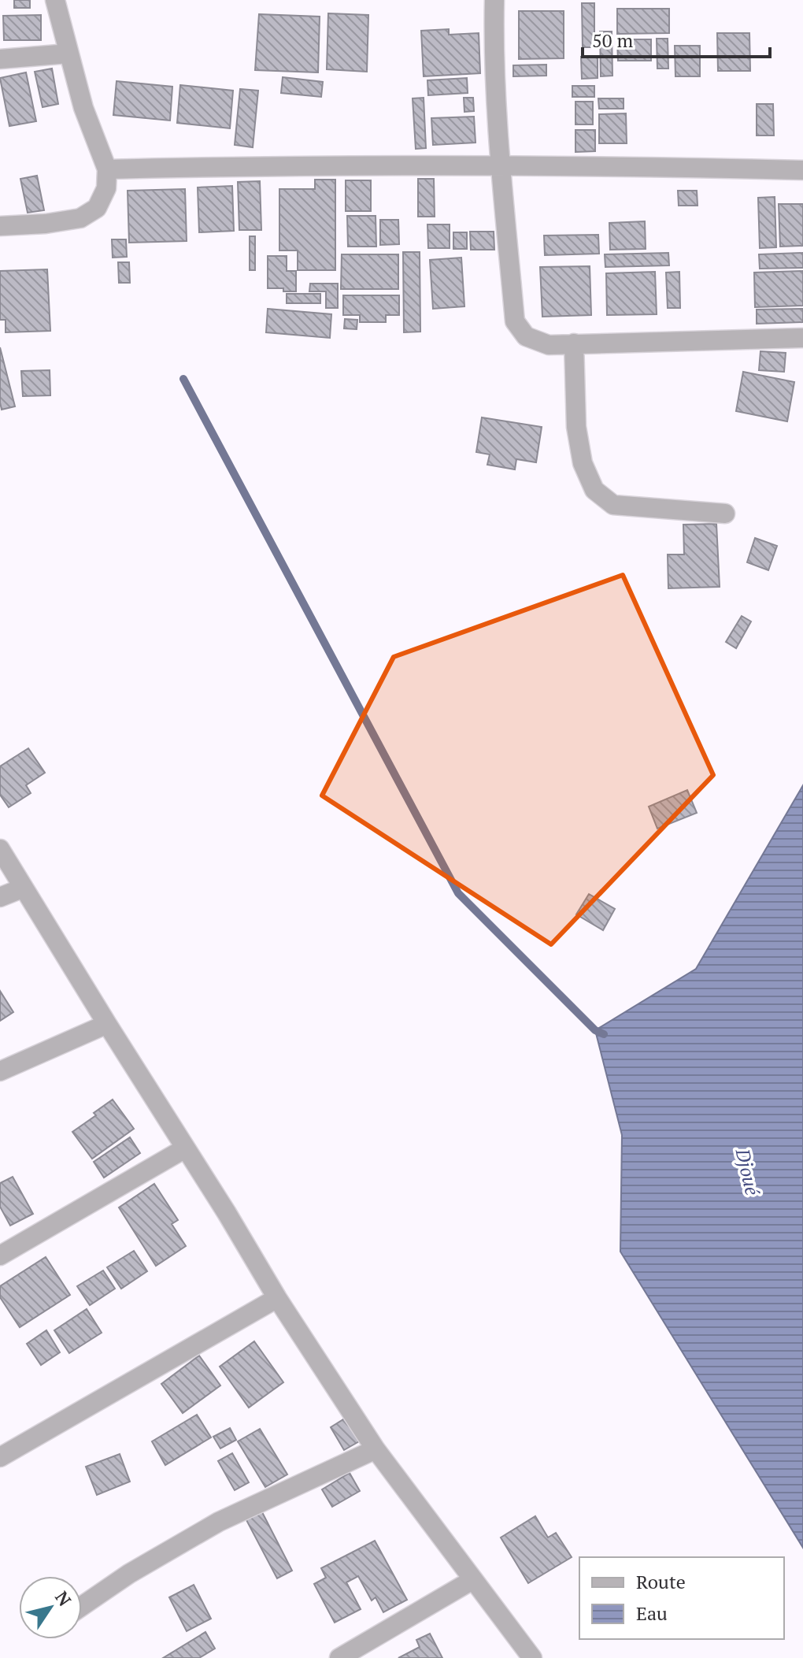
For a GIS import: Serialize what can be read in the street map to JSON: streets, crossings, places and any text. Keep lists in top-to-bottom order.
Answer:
{
  "water": ["Djoué"],
  "legend": ["Route", "Eau"],
  "scale_bar": "50 m",
  "north": "top right"
}
